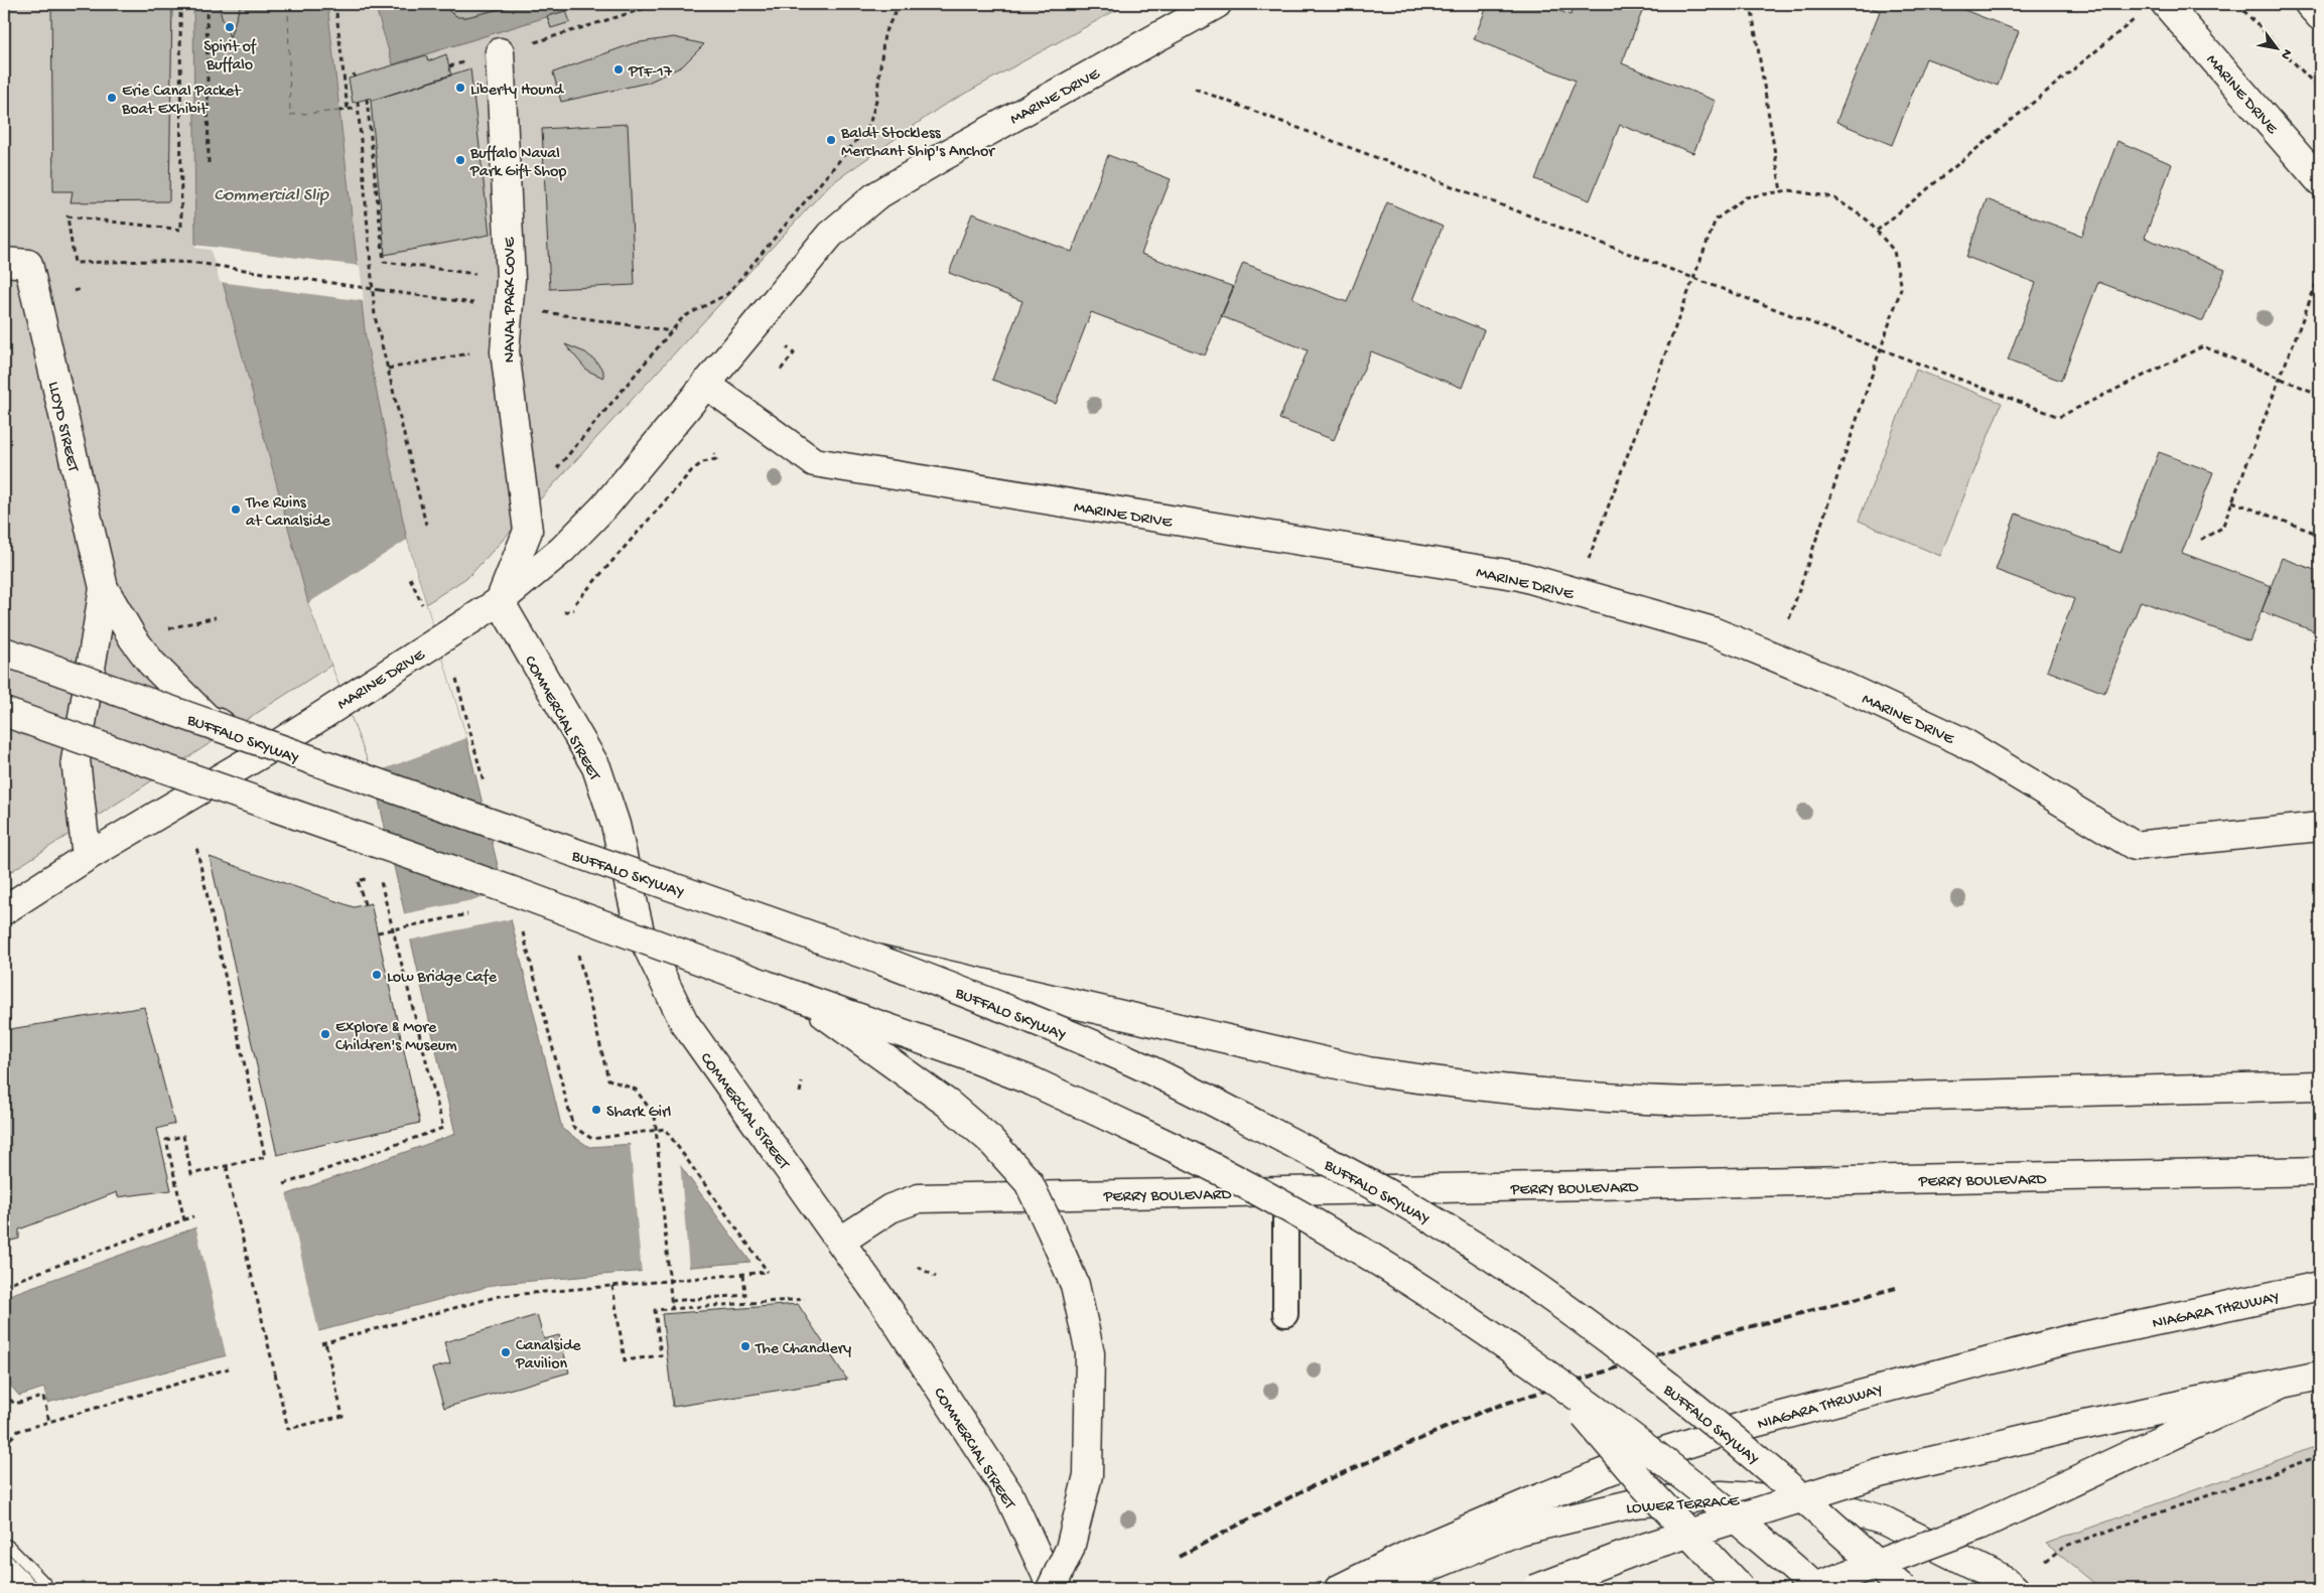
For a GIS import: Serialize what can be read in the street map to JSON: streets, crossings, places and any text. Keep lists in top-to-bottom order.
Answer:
{
  "streets": {
    "main road": [
      "MARINE DRIVE",
      "NAVAL PARK COVE",
      "LLOYD STREET",
      "COMMERCIAL STREET",
      "BUFFALO SKYWAY",
      "PERRY BOULEVARD",
      "NIAGARA THRUWAY",
      "LOWER TERRACE"
    ]
  },
  "crossings": [
    ["MARINE DRIVE", "NAVAL PARK COVE"],
    ["MARINE DRIVE", "LLOYD STREET"],
    ["MARINE DRIVE", "COMMERCIAL STREET"],
    ["NAVAL PARK COVE", "COMMERCIAL STREET"],
    ["COMMERCIAL STREET", "PERRY BOULEVARD"]
  ],
  "water": ["Commercial Slip"],
  "places": [
    "Spirit of Buffalo",
    "PTF-17",
    "Liberty Hound",
    "Erie Canal Packet Boat Exhibit",
    "Baldt Stockless Merchant Ship's Anchor",
    "Buffalo Naval Park Gift Shop",
    "The Ruins at Canalside",
    "Low Bridge Cafe",
    "Explore & More Children's Museum",
    "Shark Girl",
    "The Chandlery",
    "Canalside Pavilion"
  ],
  "north": "bottom right"
}
